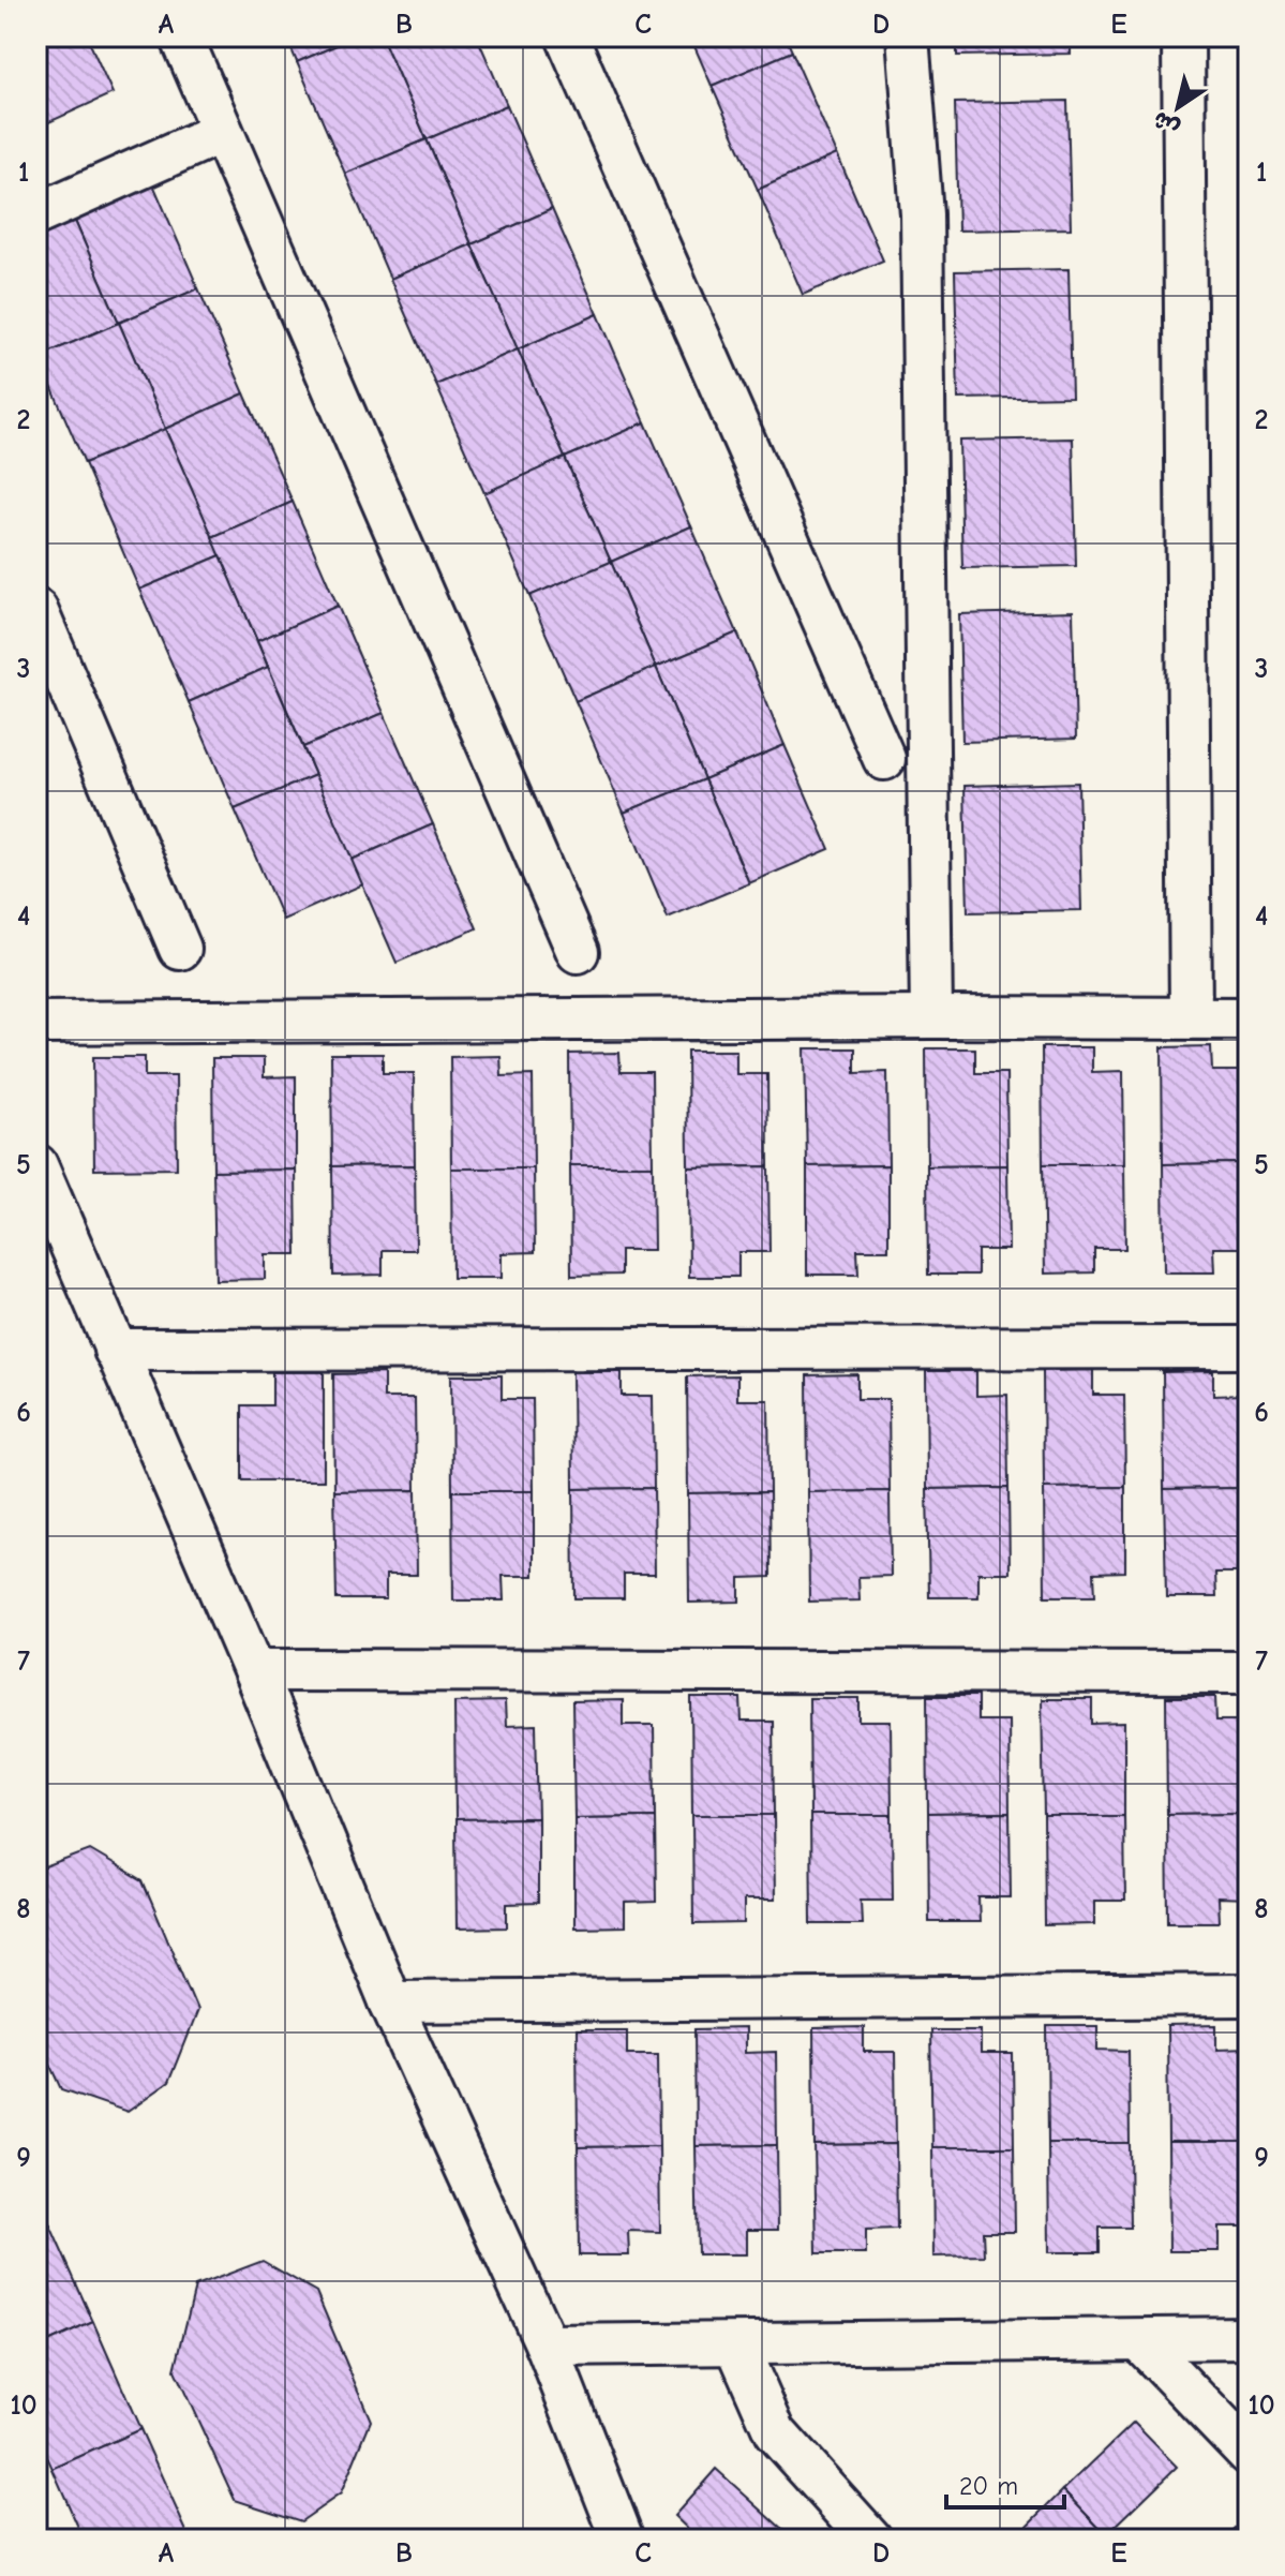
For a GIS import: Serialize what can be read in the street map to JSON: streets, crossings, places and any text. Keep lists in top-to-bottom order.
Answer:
{
  "scale_bar": "20 m",
  "north": "bottom left",
  "grid": {
    "columns": [
      "A",
      "B",
      "C",
      "D",
      "E"
    ],
    "rows": [
      "1",
      "2",
      "3",
      "4",
      "5",
      "6",
      "7",
      "8",
      "9",
      "10"
    ]
  }
}
